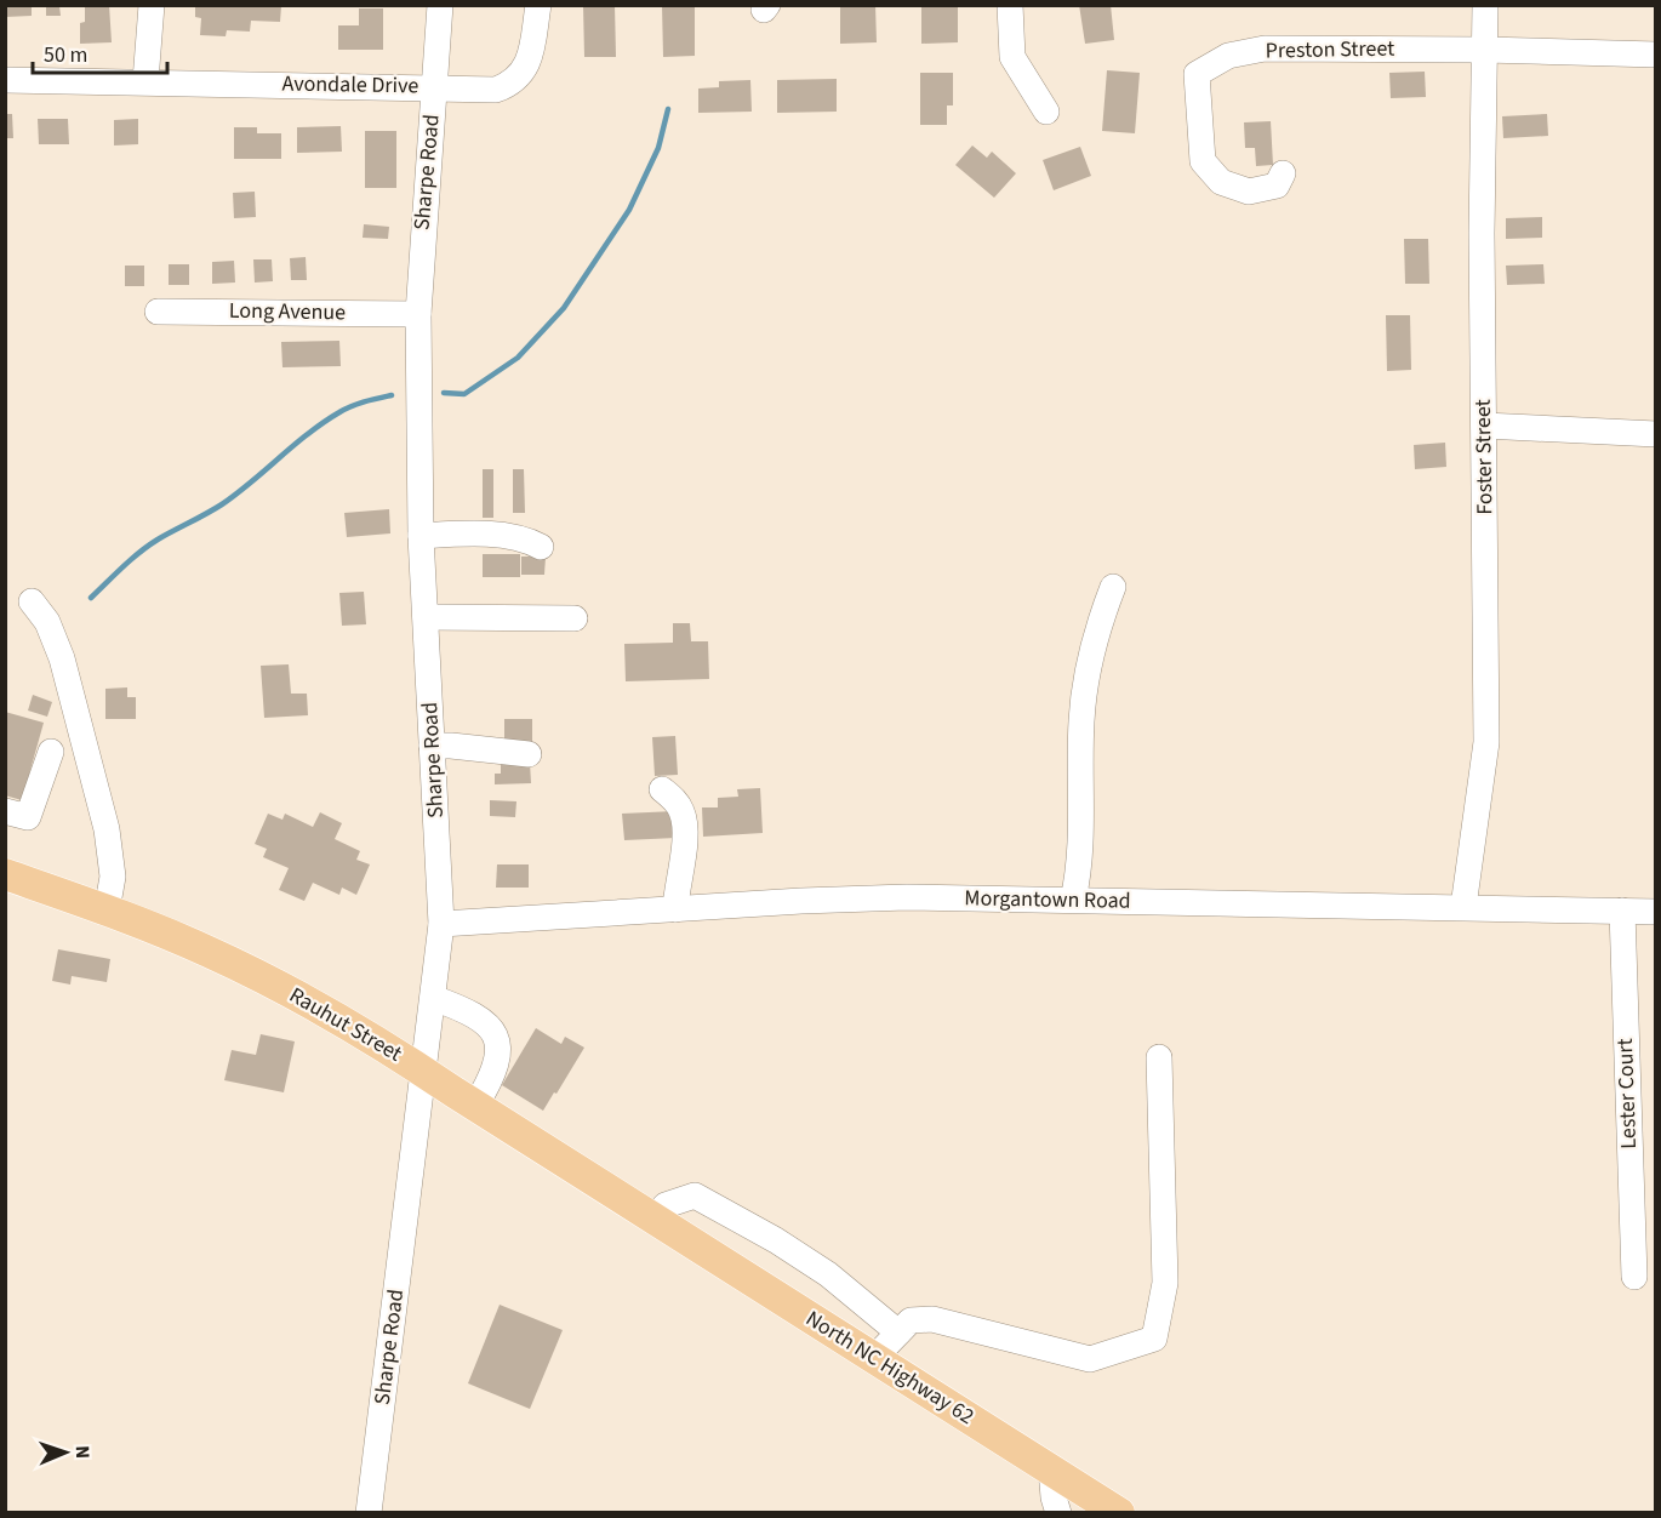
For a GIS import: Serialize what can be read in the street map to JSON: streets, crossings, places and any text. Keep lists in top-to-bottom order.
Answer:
{
  "streets": {
    "main road": ["Rauhut Street", "North NC Highway 62"],
    "street": [
      "Preston Street",
      "Avondale Drive",
      "Sharpe Road",
      "Long Avenue",
      "Foster Street",
      "Morgantown Road",
      "Lester Court"
    ]
  },
  "crossings": [
    ["Preston Street", "Foster Street"],
    ["Avondale Drive", "Sharpe Road"],
    ["Sharpe Road", "Long Avenue"],
    ["Sharpe Road", "Morgantown Road"],
    ["Sharpe Road", "Rauhut Street"],
    ["Foster Street", "Morgantown Road"],
    ["Morgantown Road", "Lester Court"],
    ["Rauhut Street", "North NC Highway 62"]
  ],
  "scale_bar": "50 m",
  "north": "right"
}
